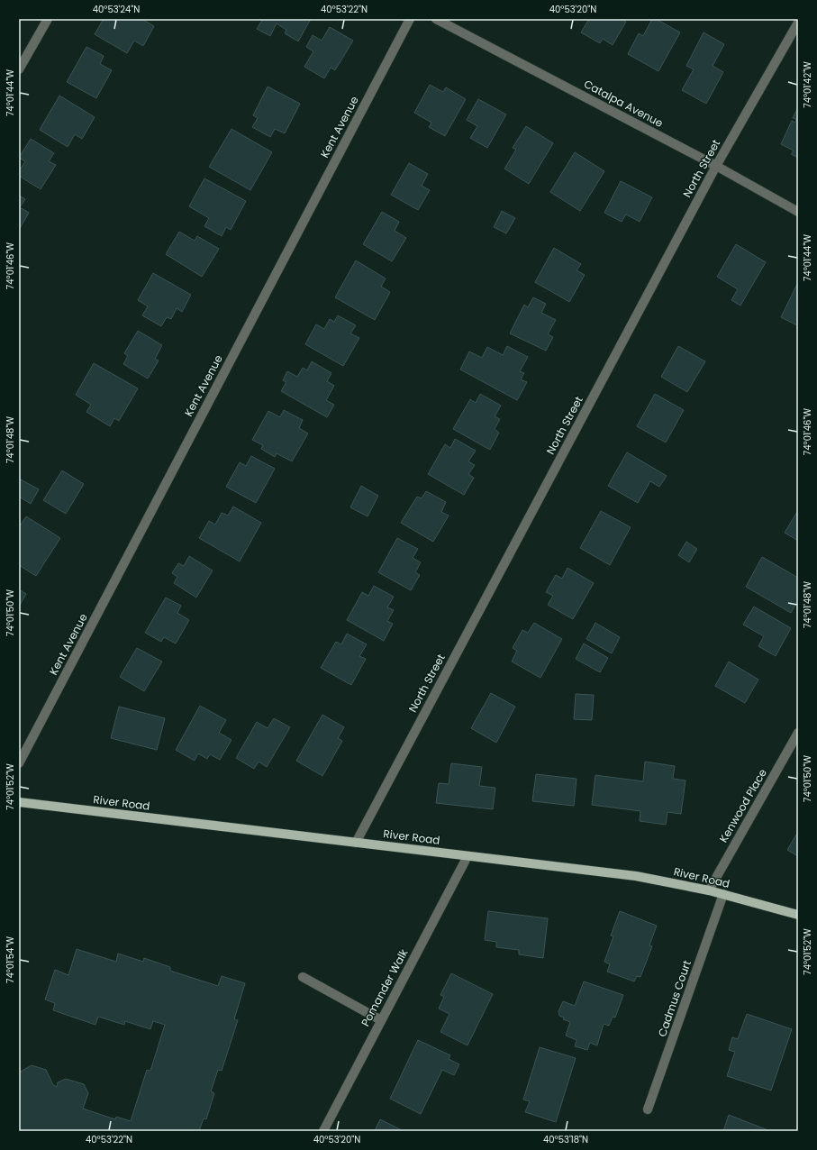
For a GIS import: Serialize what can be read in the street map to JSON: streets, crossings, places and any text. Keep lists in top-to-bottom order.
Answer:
{
  "streets": {
    "main road": ["River Road"],
    "street": [
      "Catalpa Avenue",
      "Kent Avenue",
      "North Street",
      "Kenwood Place",
      "Pomander Walk",
      "Cadmus Court"
    ]
  },
  "crossings": [
    ["Catalpa Avenue", "North Street"],
    ["North Street", "River Road"],
    ["River Road", "Kenwood Place"],
    ["River Road", "Pomander Walk"],
    ["River Road", "Cadmus Court"]
  ],
  "coordinates": [
    "40°53'24\"N",
    "40°53'22\"N",
    "40°53'20\"N",
    "74°01'42\"W",
    "74°01'44\"W",
    "74°01'46\"W",
    "74°01'48\"W",
    "74°01'50\"W",
    "74°01'52\"W",
    "74°01'54\"W",
    "40°53'18\"N"
  ]
}
